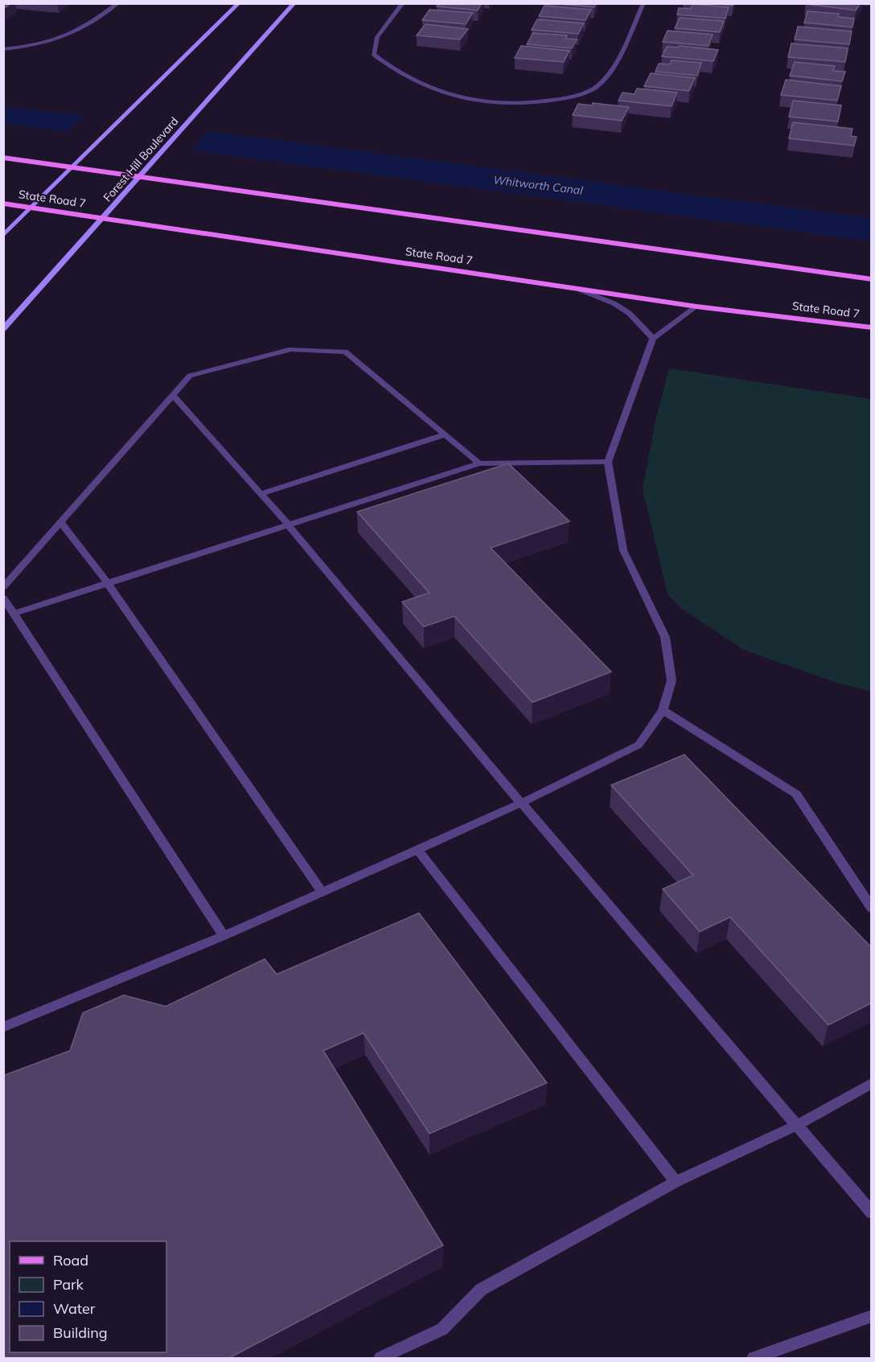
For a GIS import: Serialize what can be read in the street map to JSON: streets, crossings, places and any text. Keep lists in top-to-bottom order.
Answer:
{
  "streets": {
    "main road": ["Forest Hill Boulevard", "State Road 7"]
  },
  "crossings": [
    ["Forest Hill Boulevard", "State Road 7"]
  ],
  "water": ["Whitworth Canal"],
  "legend": [
    "Road",
    "Park",
    "Water",
    "Building"
  ]
}
